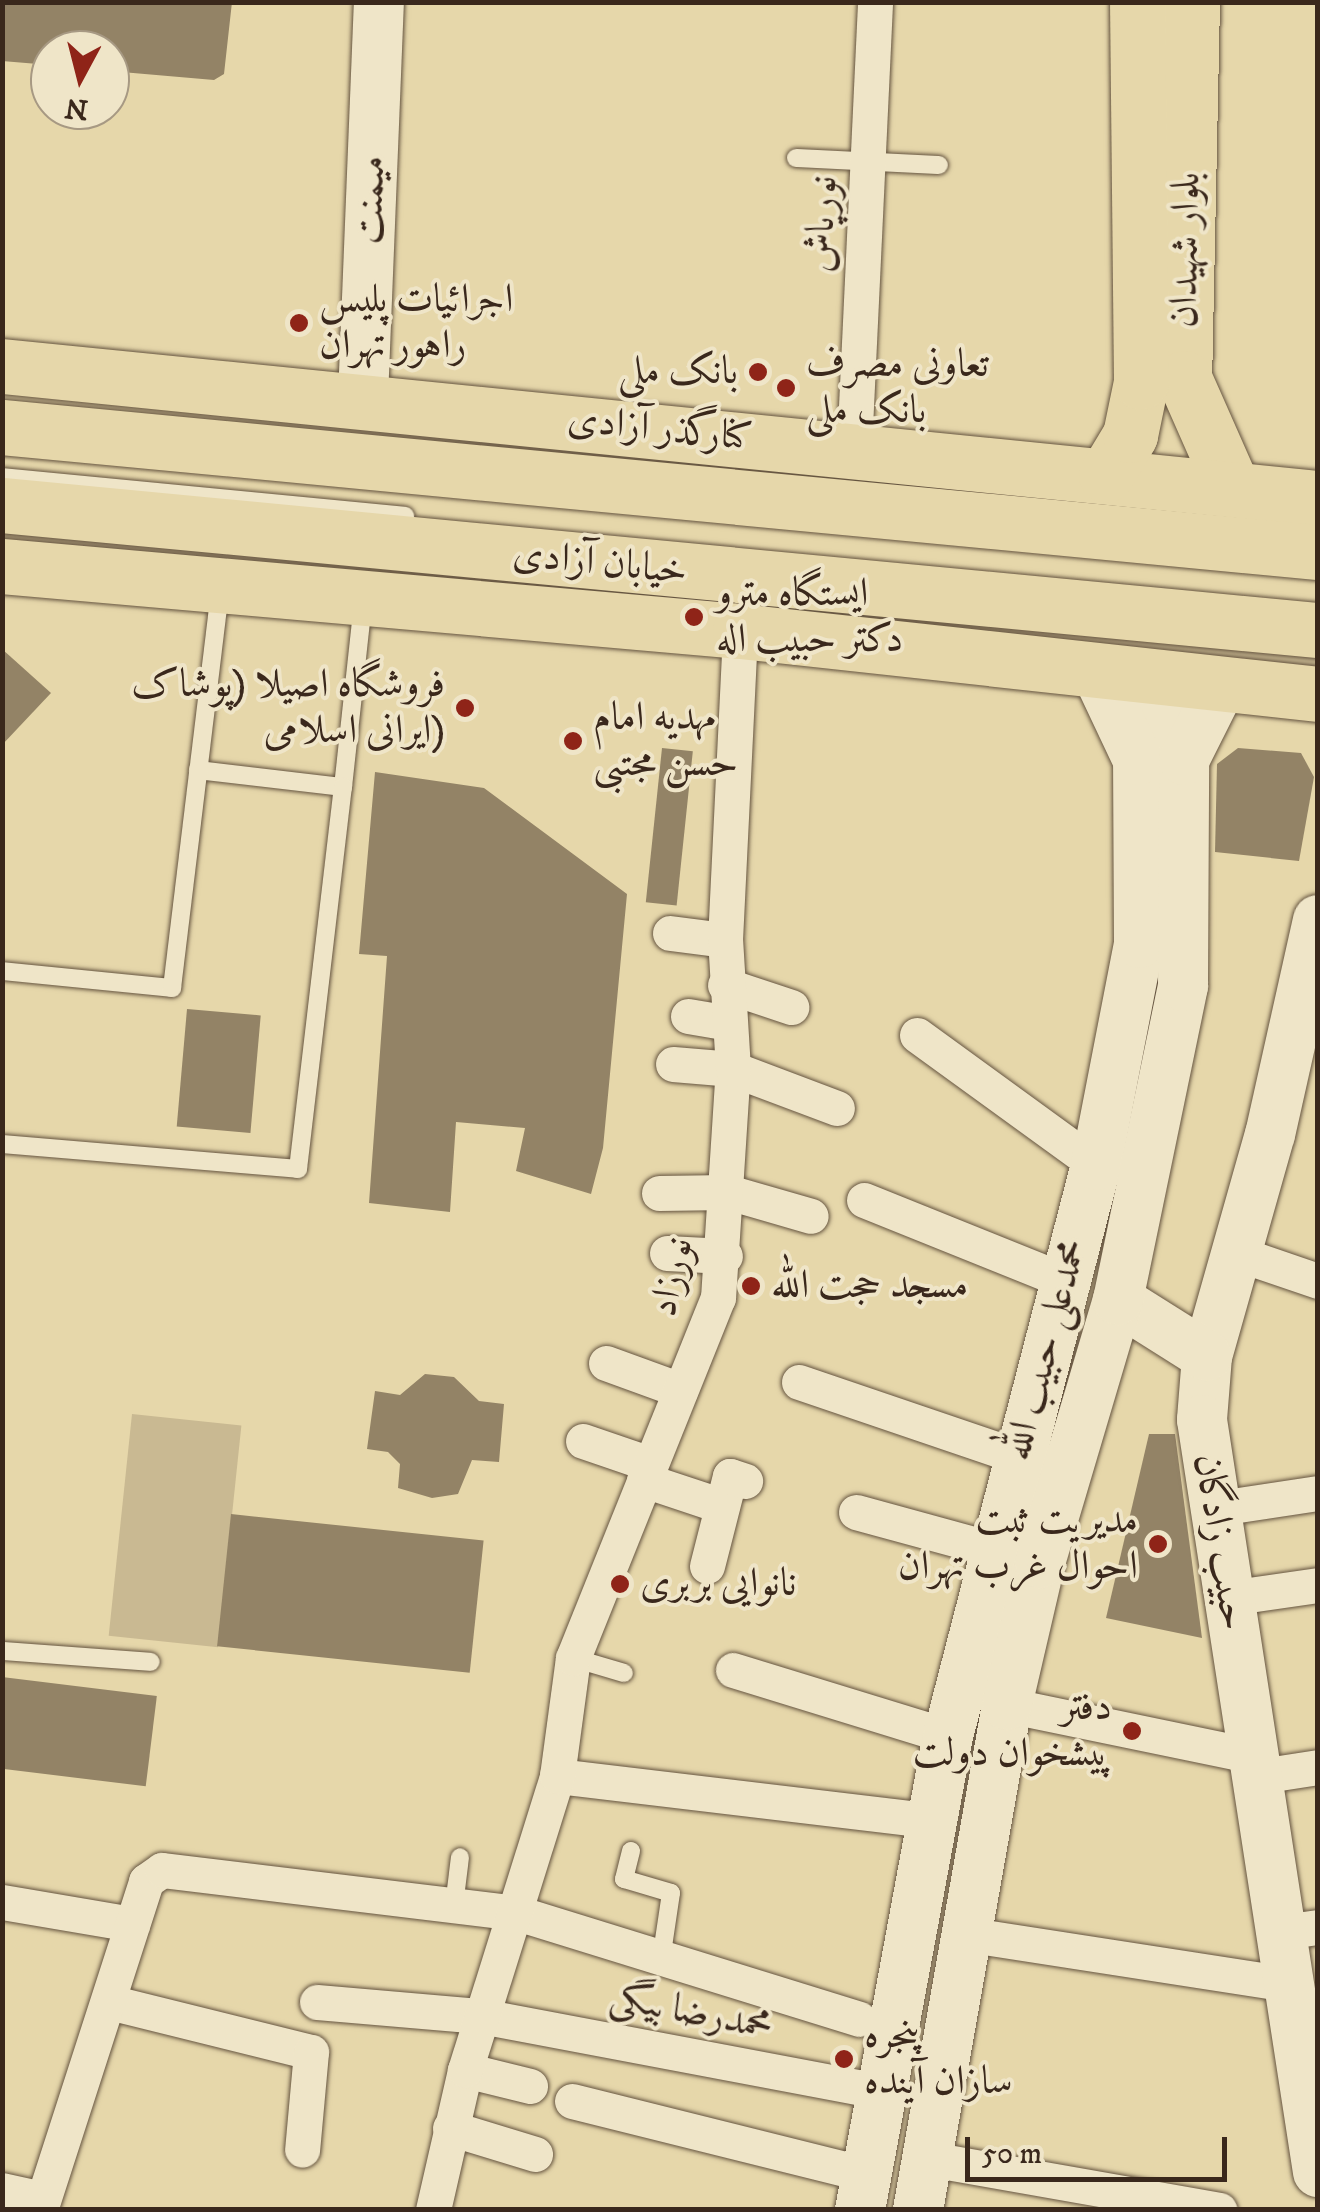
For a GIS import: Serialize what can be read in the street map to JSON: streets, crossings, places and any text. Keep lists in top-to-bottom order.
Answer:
{
  "streets": {
    "main road": [
      "میمنت",
      "بلوار شهیدان",
      "کنارگذر آزادی",
      "خیابان آزادی",
      "محمدعلی حبیب الله",
      "حبیب زادگان"
    ],
    "street": ["نورپاش", "نورزاد", "محمدرضا بیگی"]
  },
  "crossings": [
    ["میمنت", "کنارگذر آزادی"],
    ["نورپاش", "کنارگذر آزادی"],
    ["بلوار شهیدان", "کنارگذر آزادی"],
    ["نورزاد", "محمدرضا بیگی"],
    ["محمدعلی حبیب الله", "محمدرضا بیگی"]
  ],
  "places": [
    "اجرائیات پلیس راهور تهران",
    "بانک ملی",
    "تعاونی مصرف بانک ملی",
    "ایستگاه مترو دکتر حبیب اله",
    "فروشگاه اصیلا (پوشاک ایرانی اسلامی)",
    "مهدیه امام حسن مجتبی",
    "مسجد حجت الله",
    "مدیریت ثبت احوال غرب تهران",
    "نانوایی بربری",
    "دفتر پیشخوان دولت",
    "پنجره سازان آینده"
  ],
  "scale_bar": "50 m",
  "north": "bottom"
}
